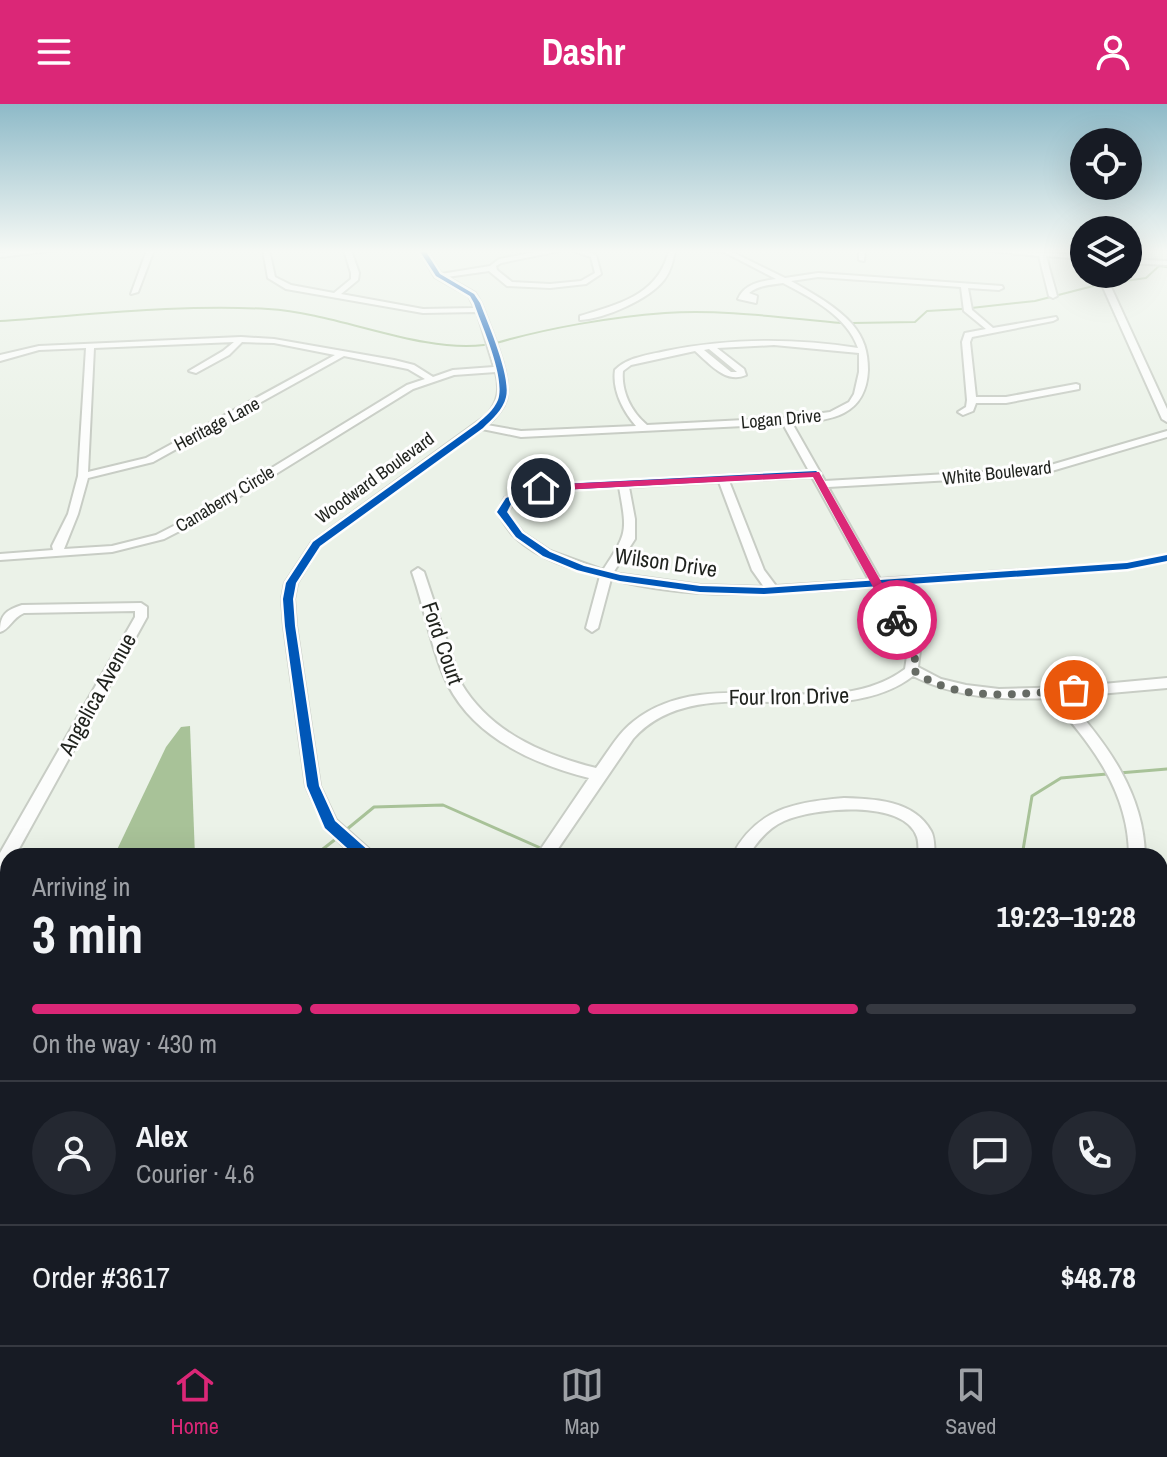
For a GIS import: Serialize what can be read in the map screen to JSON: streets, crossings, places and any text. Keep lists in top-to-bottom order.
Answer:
{
  "streets": {
    "street": [
      "Logan Drive",
      "Heritage Lane",
      "White Boulevard",
      "Woodward Boulevard",
      "Canaberry Circle",
      "Wilson Drive",
      "Ford Court",
      "Angelica Avenue",
      "Four Iron Drive"
    ]
  },
  "crossings": [
    ["Logan Drive", "Woodward Boulevard"],
    ["White Boulevard", "Wilson Drive"],
    ["Woodward Boulevard", "Canaberry Circle"],
    ["Ford Court", "Four Iron Drive"]
  ],
  "page": {
    "header": "Dashr",
    "heading": ["3 min", "Arriving in", "19:23–19:28"],
    "panel": [
      "Alex",
      "Courier · 4.6",
      "Order #3617",
      "$48.78"
    ],
    "bar": "On the way · 430 m",
    "tabs": ["Home", "Map", "Saved"]
  }
}
